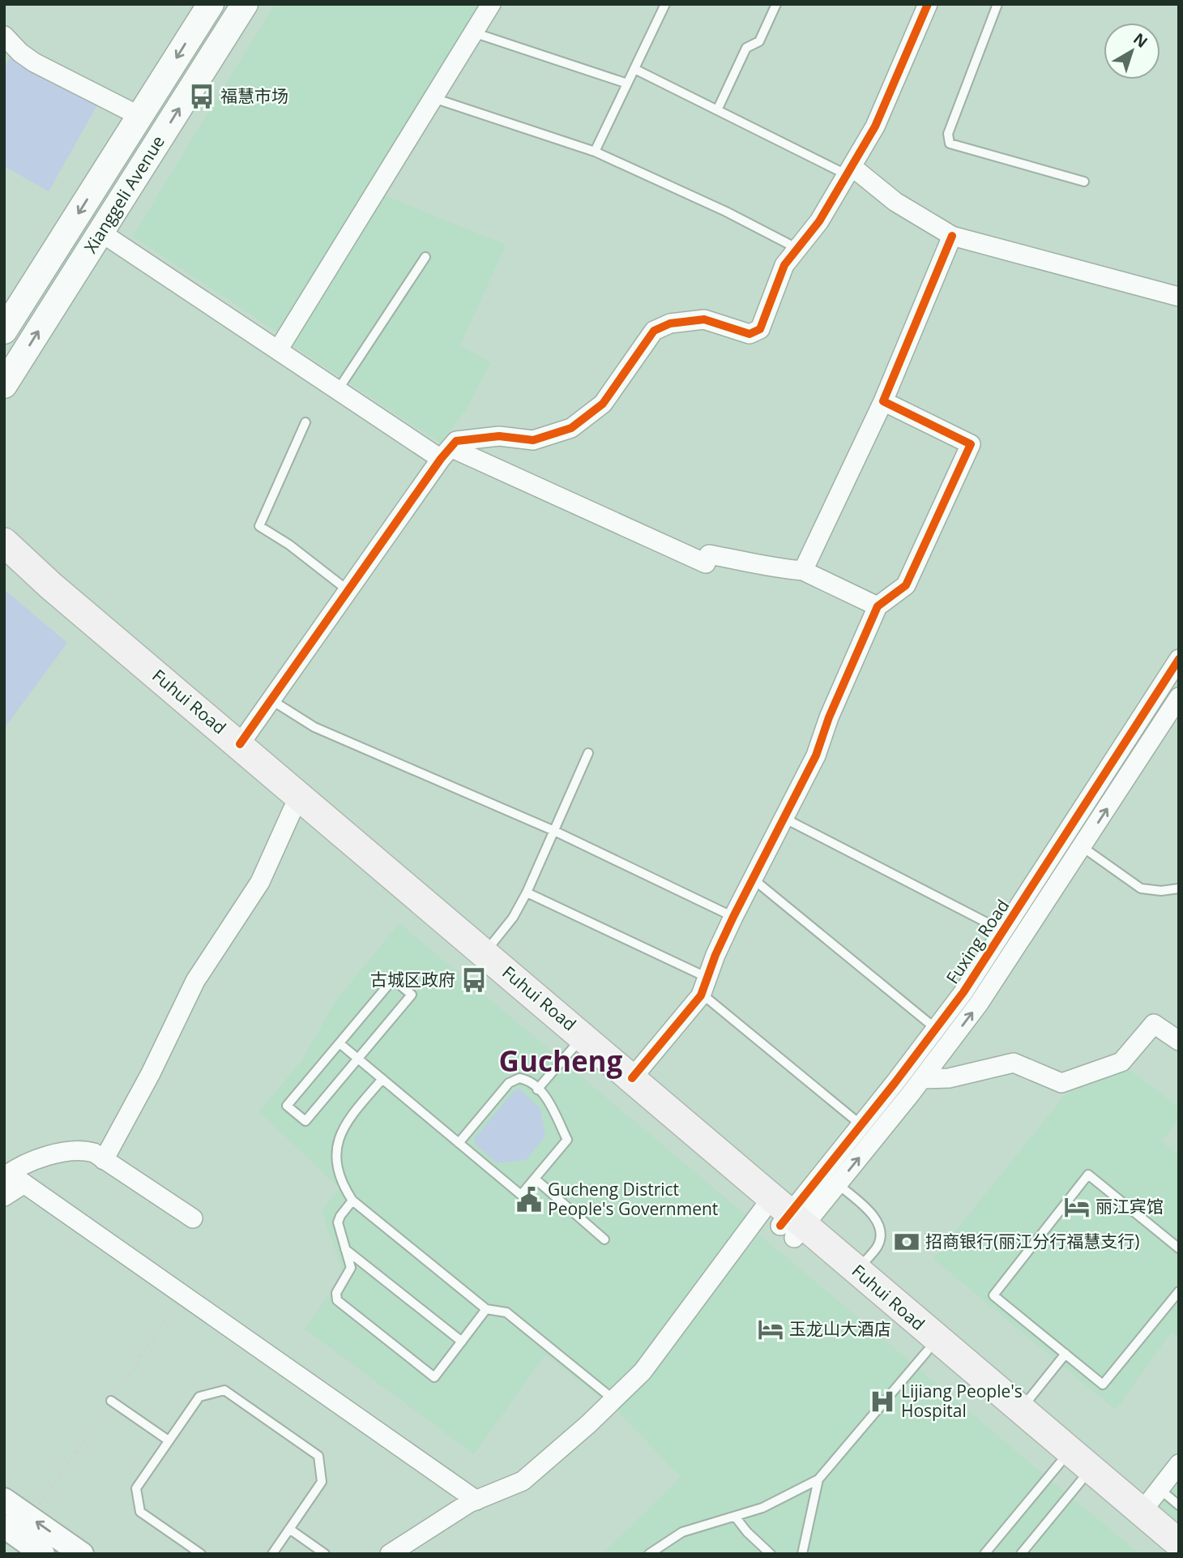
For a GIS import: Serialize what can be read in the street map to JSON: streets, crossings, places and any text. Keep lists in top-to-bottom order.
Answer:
{
  "streets": {
    "main road": ["Xianggeli Avenue", "Fuhui Road"],
    "street": ["Fuxing Road"]
  },
  "crossings": [
    ["Fuhui Road", "Fuxing Road"]
  ],
  "districts": ["Gucheng"],
  "places": {
    "bus stop": ["福慧市场", "古城区政府"],
    "public building": ["Gucheng District People's Government"],
    "hotel": ["丽江宾馆", "玉龙山大酒店"],
    "bank": ["招商银行(丽江分行福慧支行)"],
    "hospital": ["Lijiang People's Hospital"]
  },
  "north": "top right"
}
